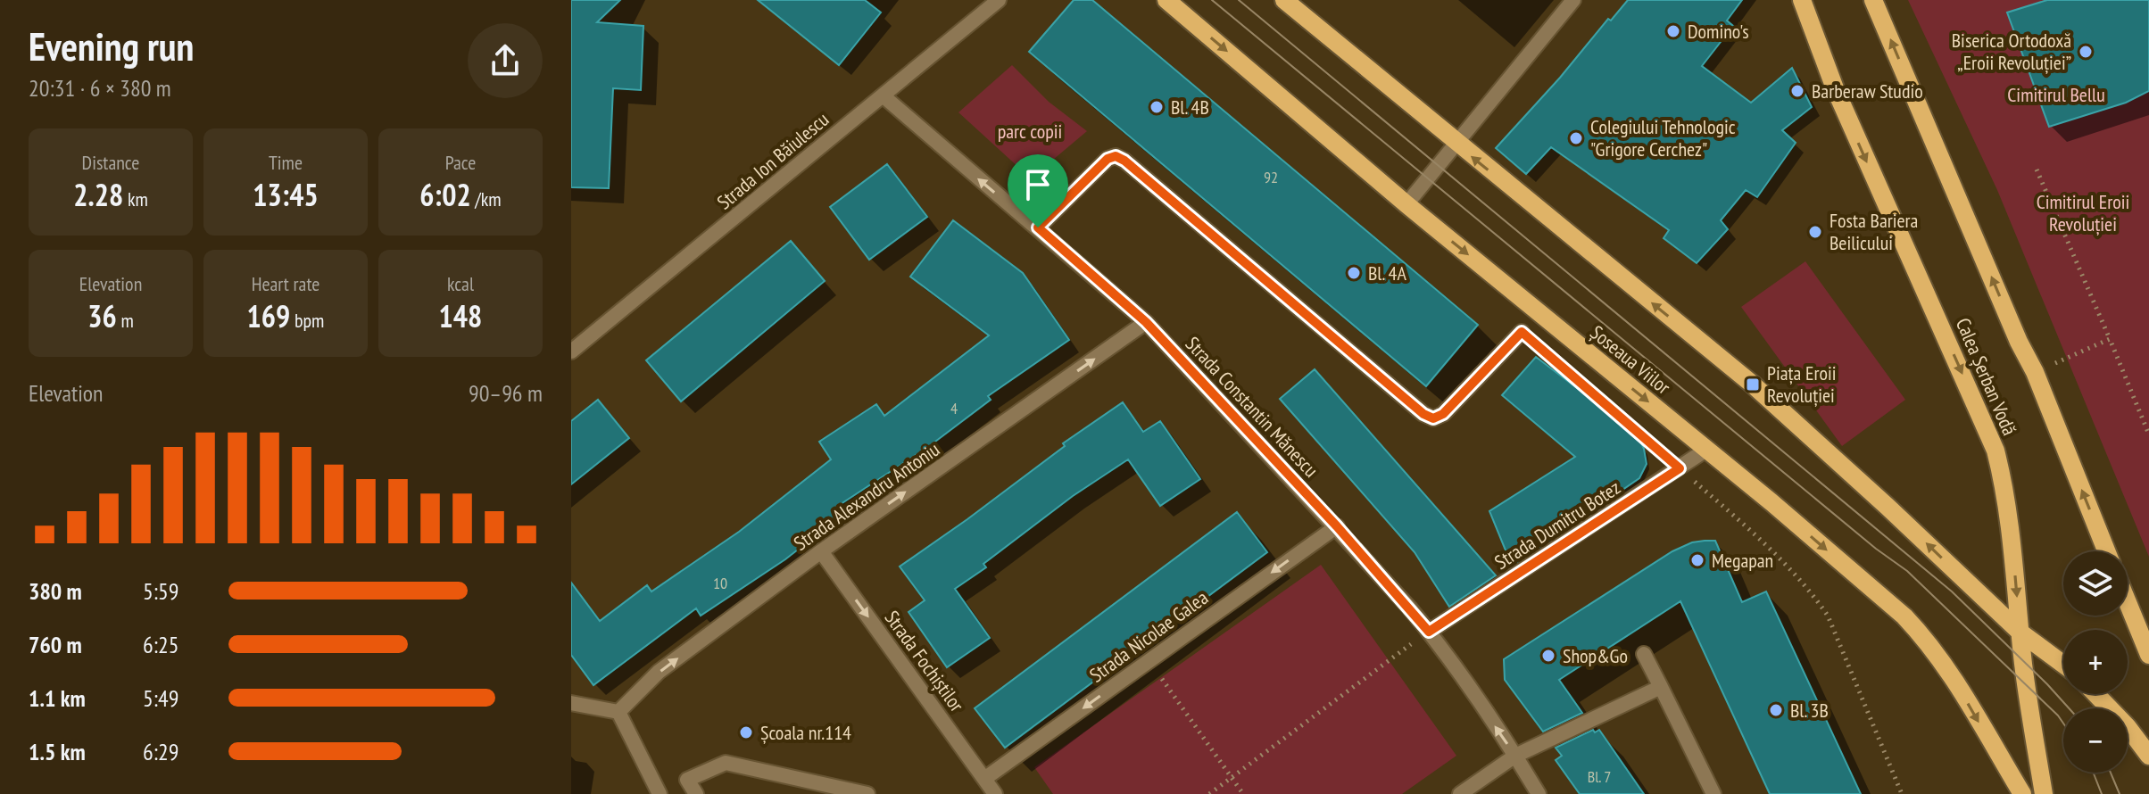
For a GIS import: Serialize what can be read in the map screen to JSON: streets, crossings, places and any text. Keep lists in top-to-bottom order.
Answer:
{
  "streets": {
    "main road": ["Șoseaua Viilor", "Calea Șerban Vodă"],
    "street": [
      "Strada Ion Băiulescu",
      "Strada Constantin Mănescu",
      "Strada Alexandru Antoniu",
      "Strada Dumitru Botez",
      "Strada Nicolae Galea",
      "Strada Fochiștilor"
    ]
  },
  "crossings": [
    ["Strada Ion Băiulescu", "Strada Constantin Mănescu"],
    ["Șoseaua Viilor", "Strada Dumitru Botez"],
    ["Strada Constantin Mănescu", "Strada Alexandru Antoniu"],
    ["Strada Constantin Mănescu", "Strada Dumitru Botez"],
    ["Strada Constantin Mănescu", "Strada Nicolae Galea"],
    ["Strada Alexandru Antoniu", "Strada Fochiștilor"],
    ["Strada Nicolae Galea", "Strada Fochiștilor"]
  ],
  "one_way": [
    "Strada Constantin Mănescu",
    "Strada Alexandru Antoniu",
    "Strada Nicolae Galea",
    "Strada Fochiștilor"
  ],
  "parks": ["Cimitirul Bellu", "parc copii", "Cimitirul Eroii Revoluției"],
  "places": {
    "other": [
      "Domino's",
      "Biserica Ortodoxă „Eroii Revoluției”",
      "Barberaw Studio",
      "Bl. 4B",
      "Colegiului Tehnologic \"Grigore Cerchez\"",
      "Fosta Bariera Beilicului",
      "Bl. 4A",
      "Megapan",
      "Shop&Go",
      "Bl. 3B",
      "Școala nr.114"
    ],
    "transit": ["Piața Eroii Revoluției"]
  },
  "house_numbers": [
    "92",
    "4",
    "10",
    "Bl. 7"
  ],
  "page": {
    "heading": ["Evening run", "20:31 · 6 × 380 m"],
    "stats": [
      ["Distance", "2.28 km"],
      ["Time", "13:45"],
      ["Pace", "6:02 /km"],
      ["Elevation", "36 m"],
      ["Heart rate", "169 bpm"],
      ["kcal", "148"]
    ],
    "chart": ["Elevation", "90–96 m"],
    "map_buttons": ["+", "−"],
    "list": [
      {
        "name": "380 m",
        "note": "5:59"
      },
      {
        "name": "760 m",
        "note": "6:25"
      },
      {
        "name": "1.1 km",
        "note": "5:49"
      },
      {
        "name": "1.5 km",
        "note": "6:29"
      }
    ]
  }
}
